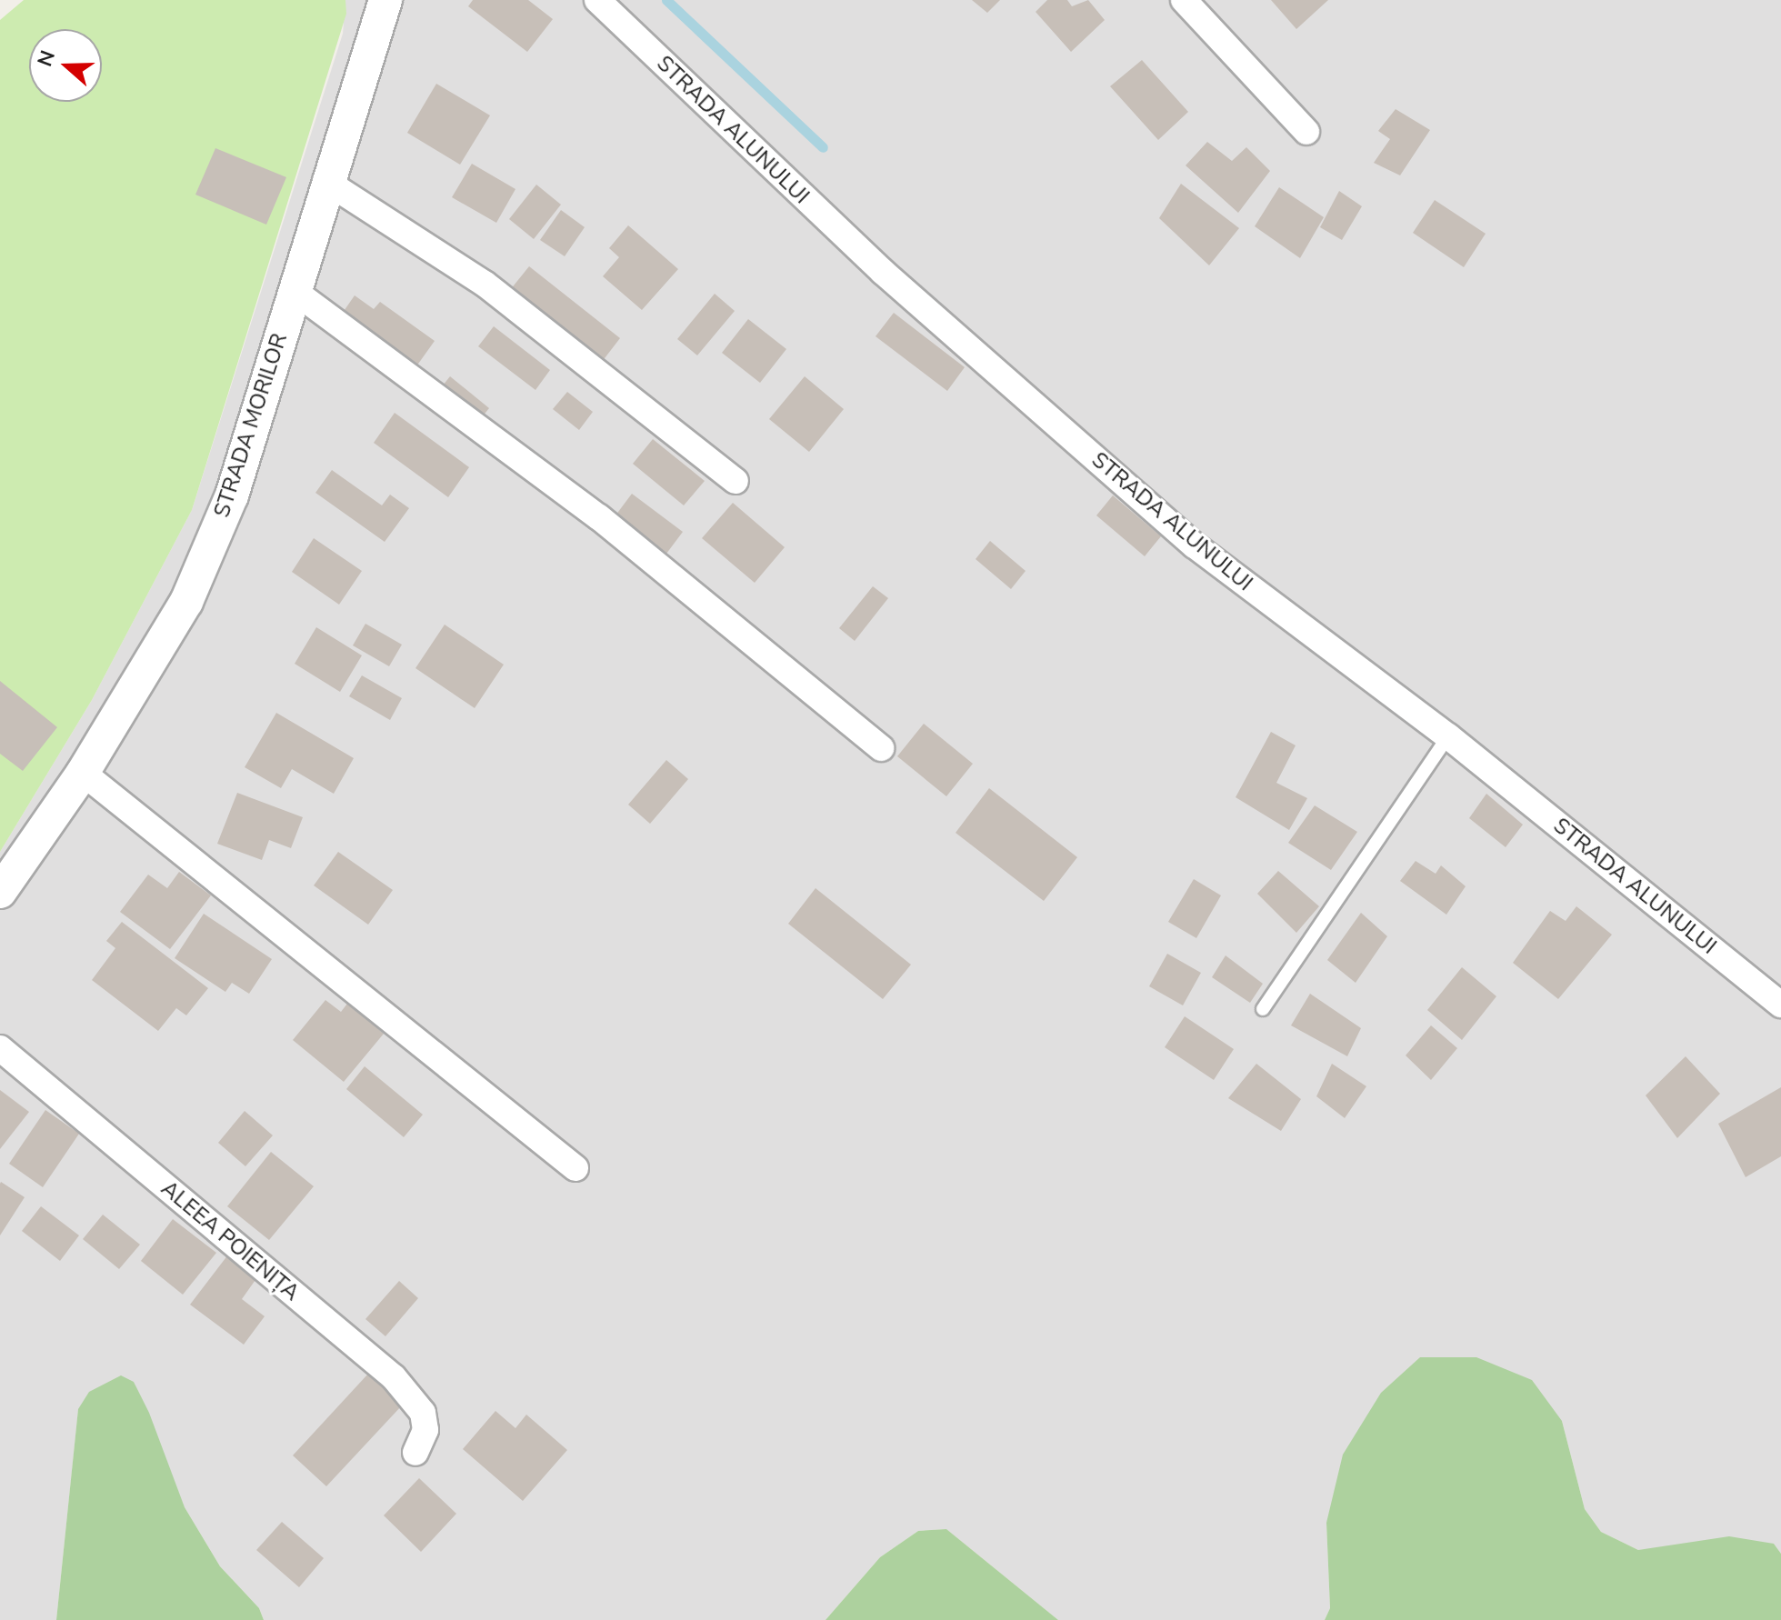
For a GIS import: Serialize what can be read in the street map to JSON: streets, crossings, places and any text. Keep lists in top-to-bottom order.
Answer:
{
  "streets": {
    "street": ["STRADA ALUNULUI", "STRADA MORILOR", "ALEEA POIENIȚA"]
  },
  "north": "left"
}
